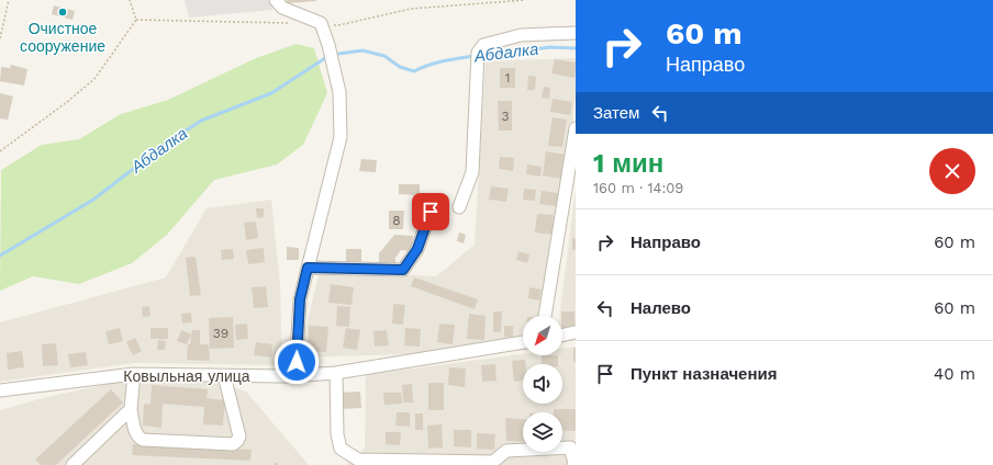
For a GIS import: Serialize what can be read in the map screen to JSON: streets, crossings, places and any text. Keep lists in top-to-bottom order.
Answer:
{
  "streets": {
    "street": ["Ковыльная улица"]
  },
  "water": ["Абдалка"],
  "places": ["Очистное сооружение"],
  "house_numbers": [
    "1",
    "3",
    "8",
    "39"
  ],
  "north": "bottom left",
  "page": {
    "turn": ["60 m", "Направо"],
    "then": "Затем",
    "heading": ["1 мин", "160 m · 14:09"],
    "list": [
      {
        "name": "Направо",
        "value": "60 m"
      },
      {
        "name": "Налево",
        "value": "60 m"
      },
      {
        "name": "Пункт назначения",
        "value": "40 m"
      }
    ]
  }
}
